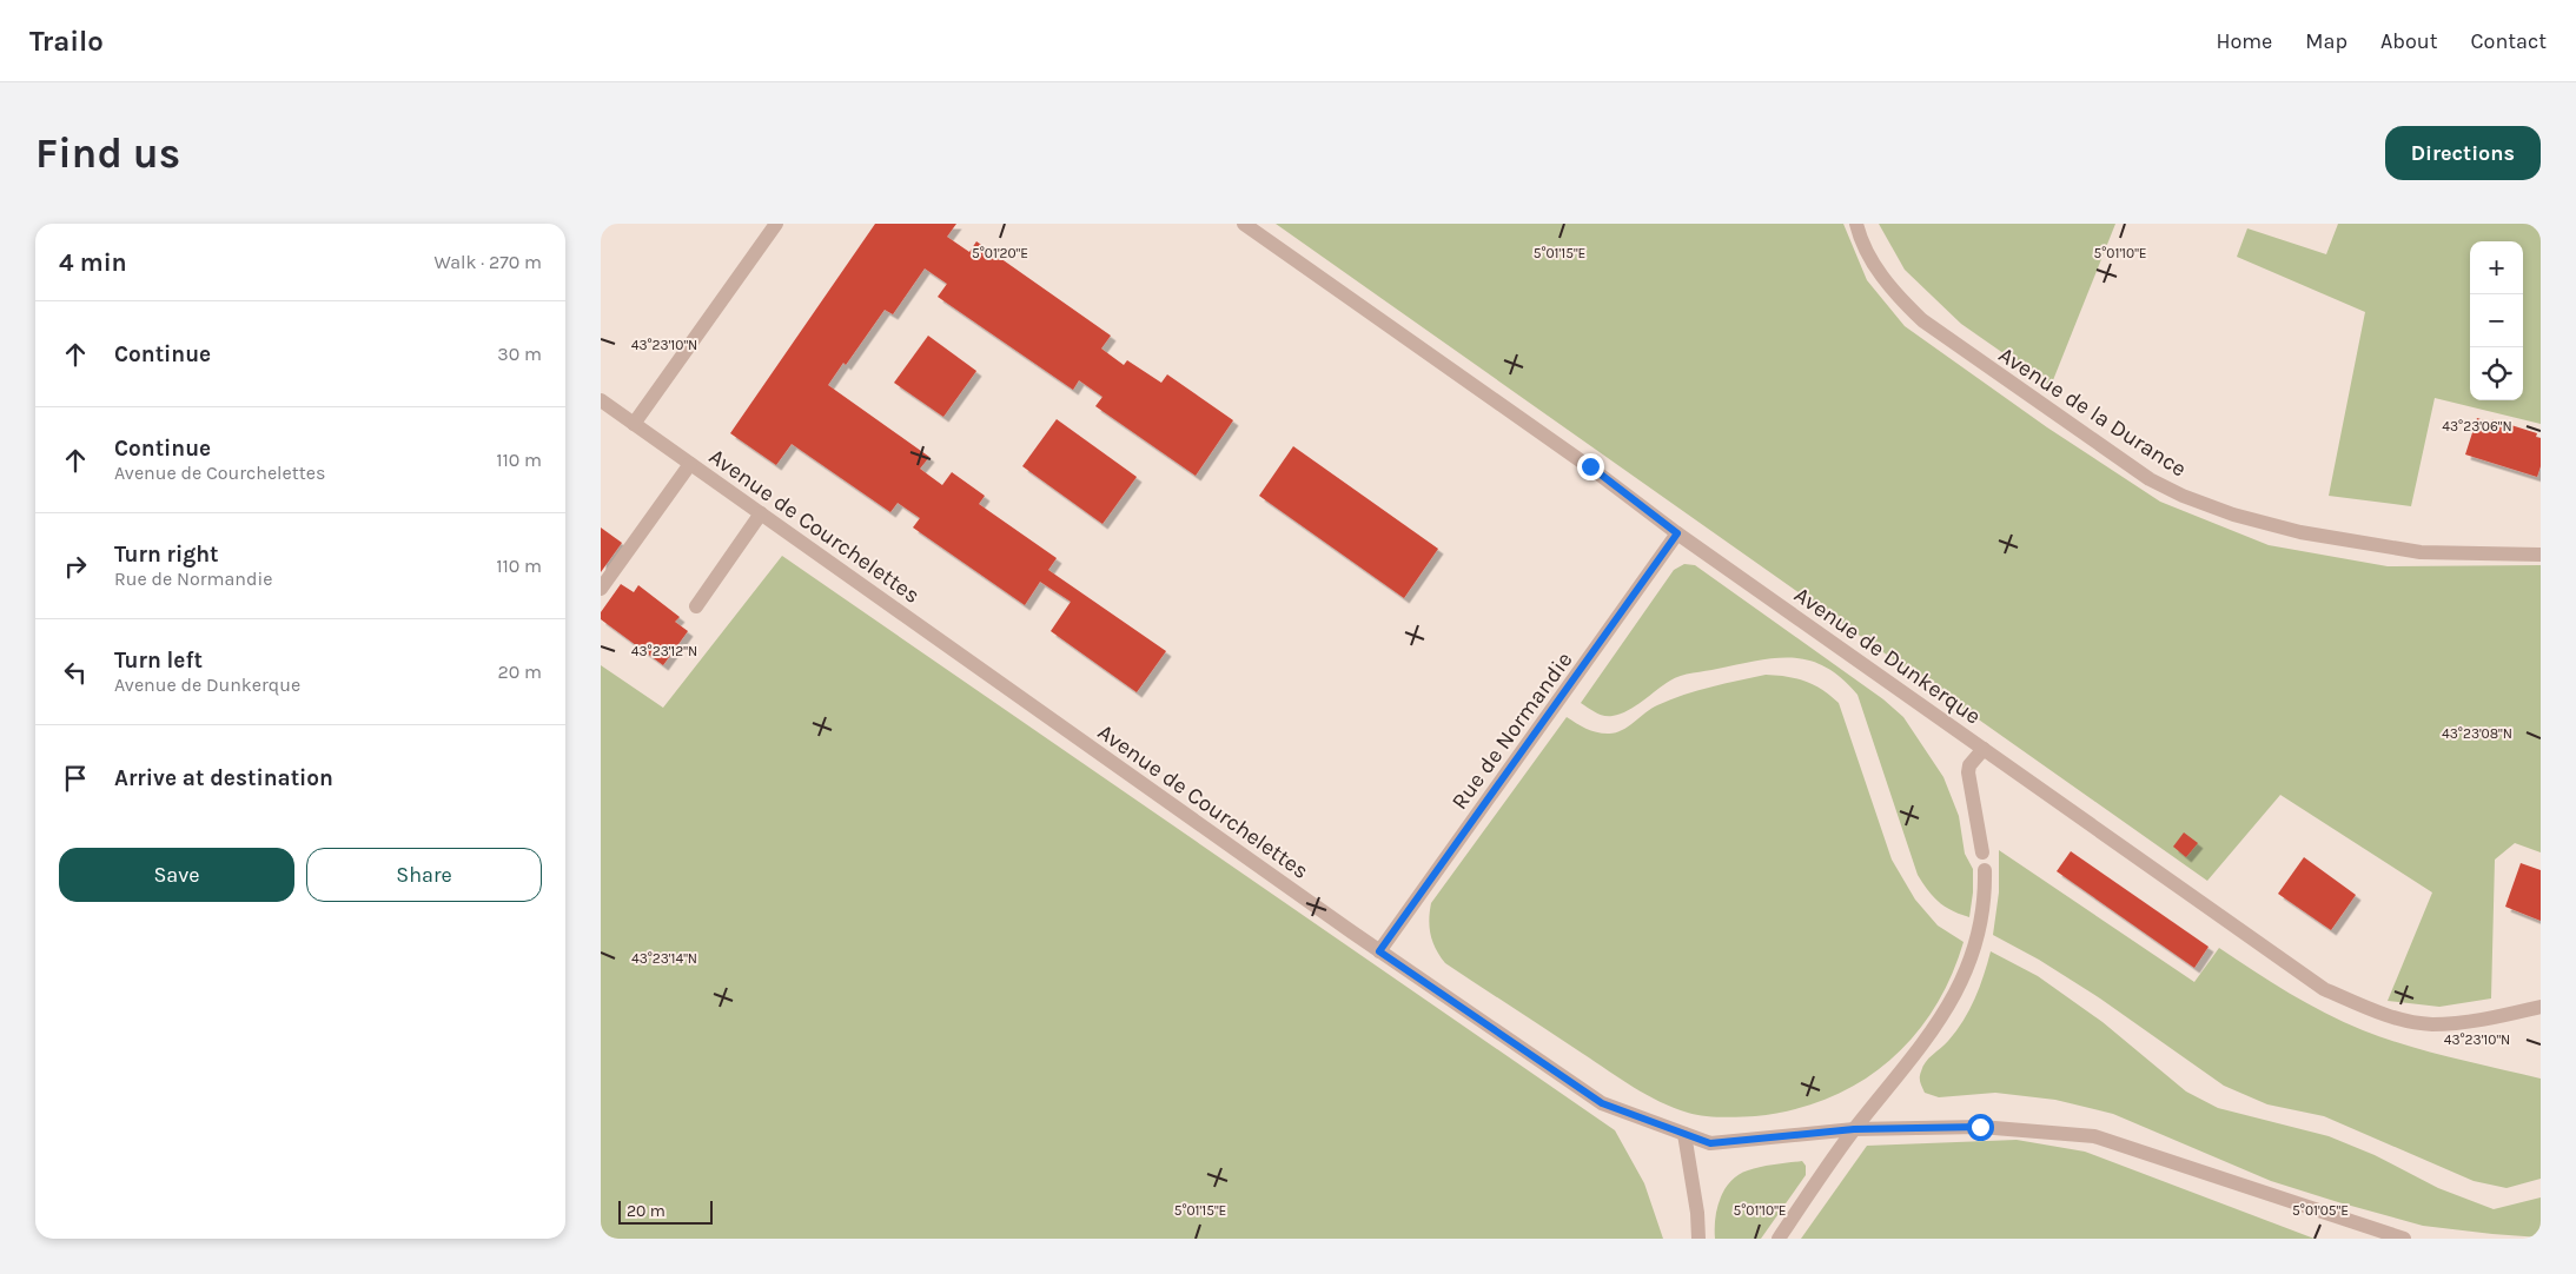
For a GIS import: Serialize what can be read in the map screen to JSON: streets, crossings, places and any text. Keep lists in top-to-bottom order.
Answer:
{
  "streets": {
    "street": [
      "Avenue de la Durance",
      "Avenue de Courchelettes",
      "Avenue de Dunkerque",
      "Rue de Normandie"
    ]
  },
  "crossings": [
    ["Avenue de Courchelettes", "Rue de Normandie"],
    ["Avenue de Dunkerque", "Rue de Normandie"]
  ],
  "scale_bar": "20 m",
  "page": {
    "header": "Trailo",
    "nav": [
      "Home",
      "Map",
      "About",
      "Contact"
    ],
    "buttons": [
      "Directions",
      ["Save", "Share"]
    ],
    "title": "Find us",
    "heading": ["4 min", "Walk · 270 m"],
    "map_buttons": ["+", "−"],
    "list": [
      ["Continue", "30 m"],
      ["Continue", "Avenue de Courchelettes", "110 m"],
      ["Turn right", "Rue de Normandie", "110 m"],
      ["Turn left", "Avenue de Dunkerque", "20 m"],
      "Arrive at destination"
    ],
    "scale": "20 m"
  },
  "coordinates": [
    "5°01'20\"E",
    "5°01'15\"E",
    "5°01'10\"E",
    "43°23'10\"N",
    "43°23'06\"N",
    "43°23'12\"N",
    "43°23'08\"N",
    "43°23'14\"N",
    "5°01'05\"E"
  ]
}
